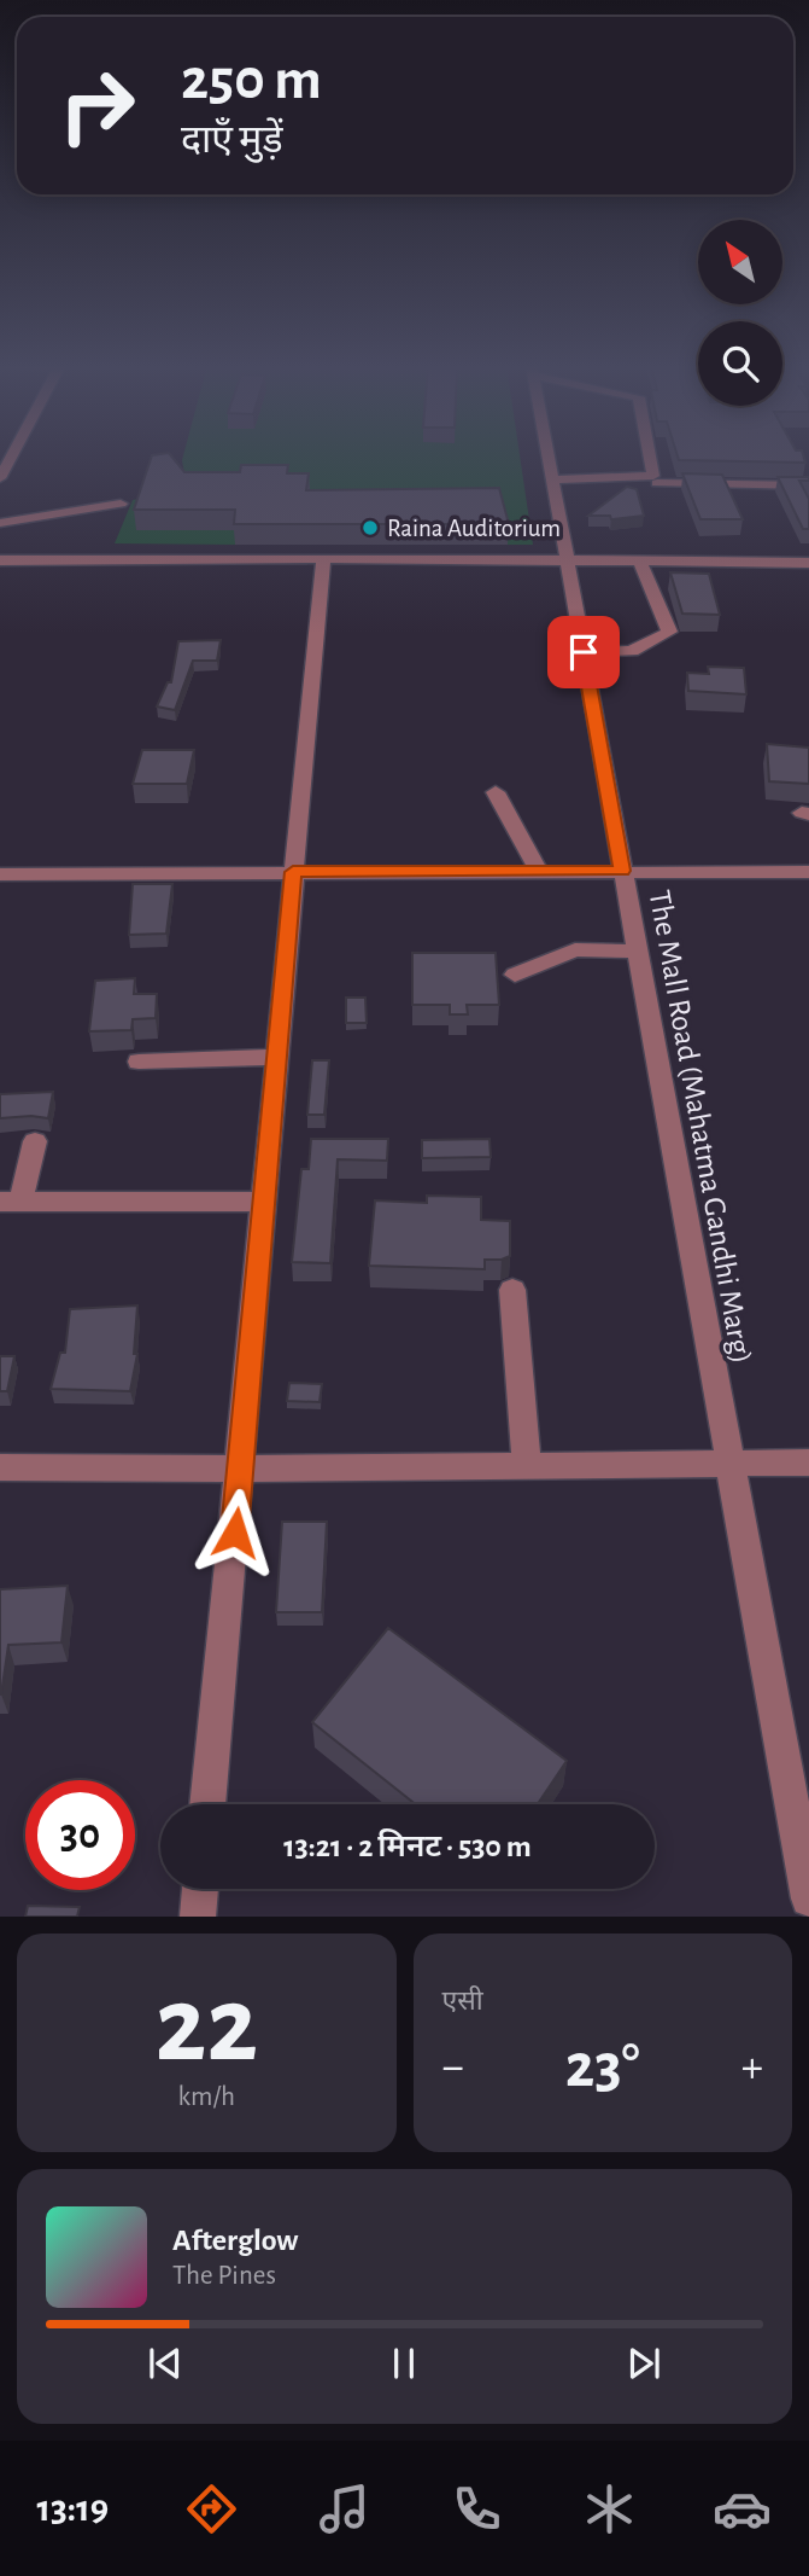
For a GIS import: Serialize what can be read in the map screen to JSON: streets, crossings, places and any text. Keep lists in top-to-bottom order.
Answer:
{
  "streets": {
    "street": ["The Mall Road (Mahatma Gandhi Marg)"]
  },
  "places": ["Raina Auditorium"],
  "north": "top left",
  "page": {
    "turn": ["250 m", "दाएँ मुड़ें"],
    "limit": "30",
    "trip": "13:21 · 2 मिनट · 530 m",
    "tile": [
      ["22", "km/h"],
      "एसी"
    ],
    "heat": ["−", "23°", "+"],
    "song": ["Afterglow", "The Pines"],
    "tabs": "13:19"
  }
}
